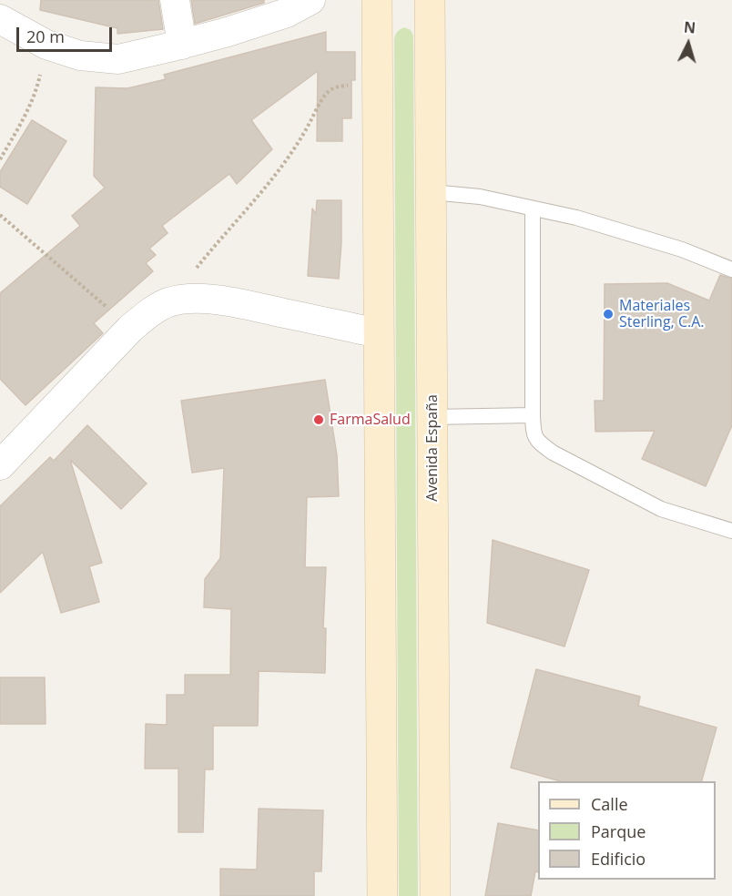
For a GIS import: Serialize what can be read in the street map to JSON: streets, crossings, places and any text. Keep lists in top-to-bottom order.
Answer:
{
  "streets": {
    "main road": ["Avenida España"]
  },
  "places": ["Materiales Sterling, C.A.", "FarmaSalud"],
  "legend": ["Calle", "Parque", "Edificio"],
  "scale_bar": "20 m",
  "north": "top"
}
